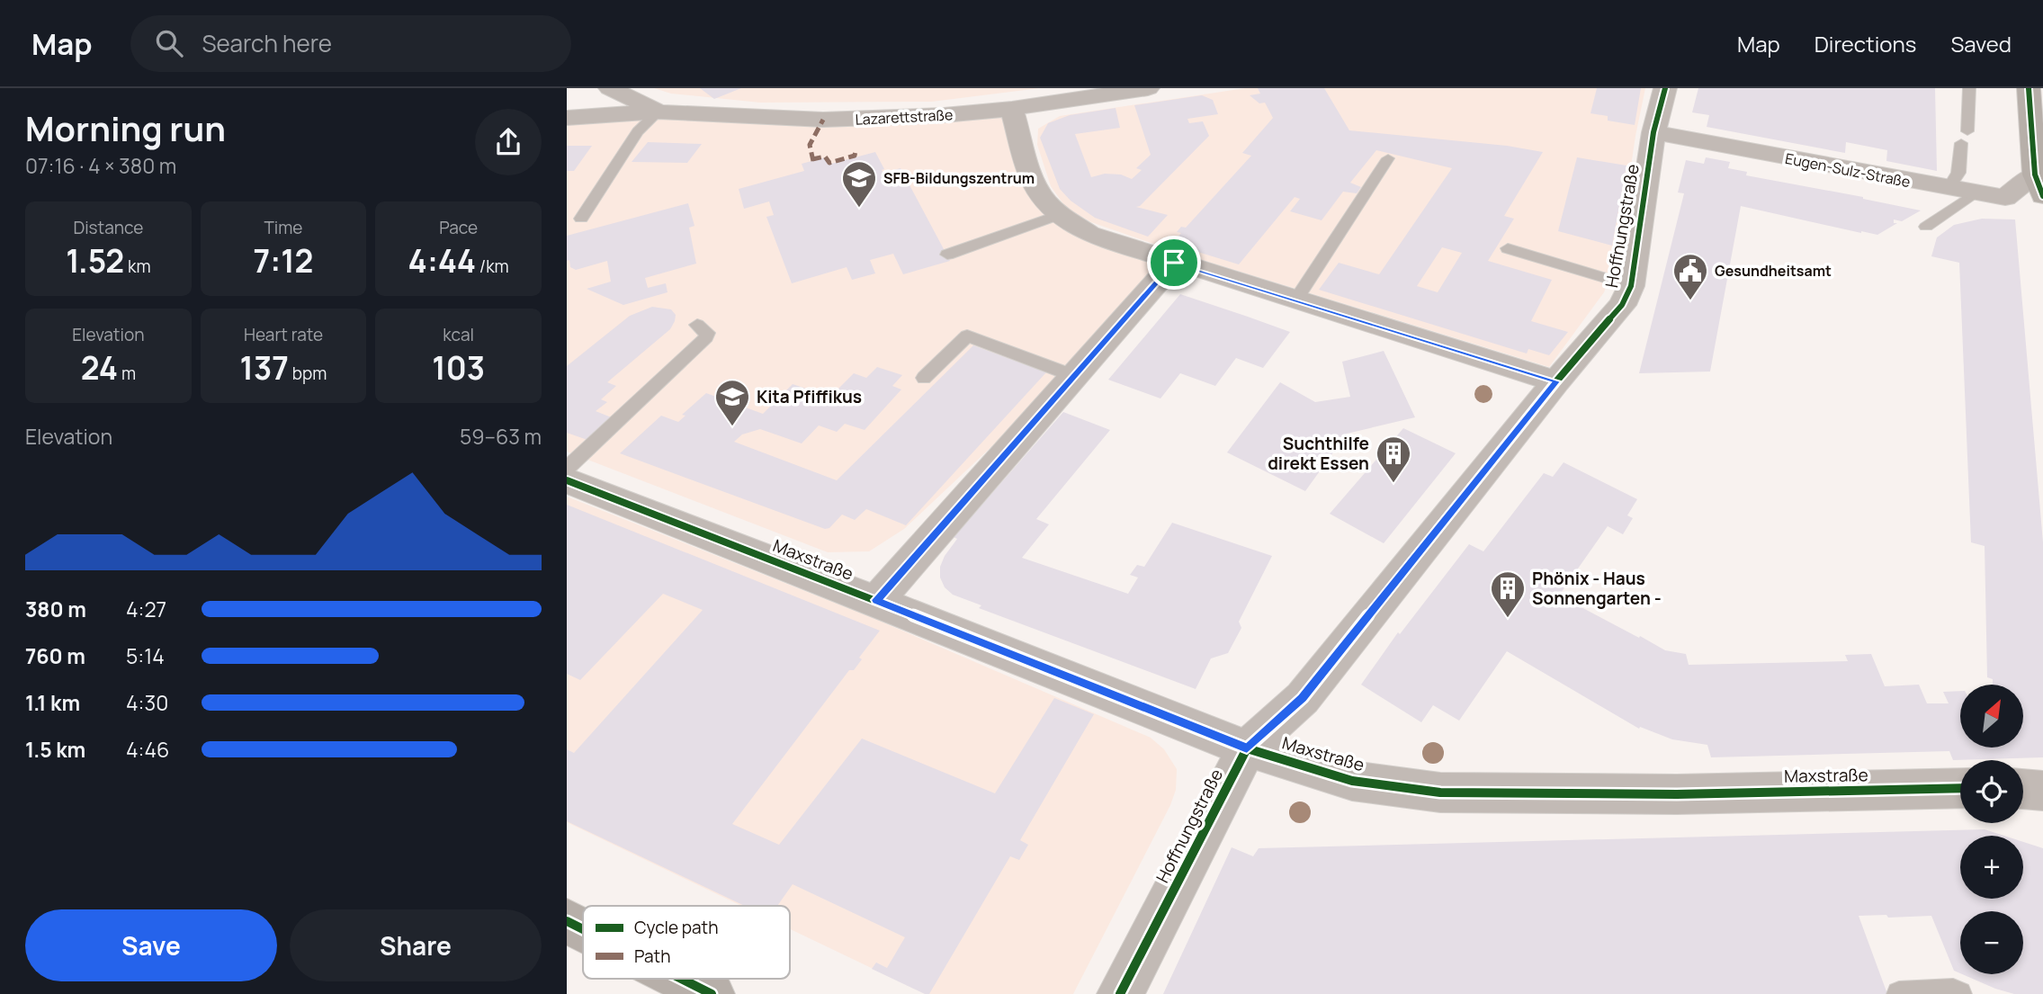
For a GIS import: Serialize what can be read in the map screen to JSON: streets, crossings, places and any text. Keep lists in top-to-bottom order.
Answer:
{
  "streets": {
    "street": [
      "Lazarettstraße",
      "Eugen-Sulz-Straße",
      "Hoffnungstraße",
      "Maxstraße"
    ]
  },
  "crossings": [
    ["Eugen-Sulz-Straße", "Hoffnungstraße"],
    ["Hoffnungstraße", "Maxstraße"]
  ],
  "places": {
    "school or university": ["SFB-Bildungszentrum", "Kita Pfiffikus"],
    "public building": ["Gesundheitsamt"],
    "building": ["Suchthilfe direkt Essen", "Phönix - Haus Sonnengarten -"]
  },
  "legend": ["Cycle path", "Path"],
  "north": "top right",
  "page": {
    "header": "Map",
    "search": "Search here",
    "nav": ["Map", "Directions", "Saved"],
    "heading": ["Morning run", "07:16 · 4 × 380 m"],
    "stats": [
      ["Distance", "1.52 km"],
      ["Time", "7:12"],
      ["Pace", "4:44 /km"],
      ["Elevation", "24 m"],
      ["Heart rate", "137 bpm"],
      ["kcal", "103"]
    ],
    "chart": ["Elevation", "59–63 m"],
    "list": [
      {
        "name": "380 m",
        "note": "4:27"
      },
      {
        "name": "760 m",
        "note": "5:14"
      },
      {
        "name": "1.1 km",
        "note": "4:30"
      },
      {
        "name": "1.5 km",
        "note": "4:46"
      }
    ],
    "map_buttons": ["+", "−"],
    "buttons": ["Save", "Share"]
  }
}
